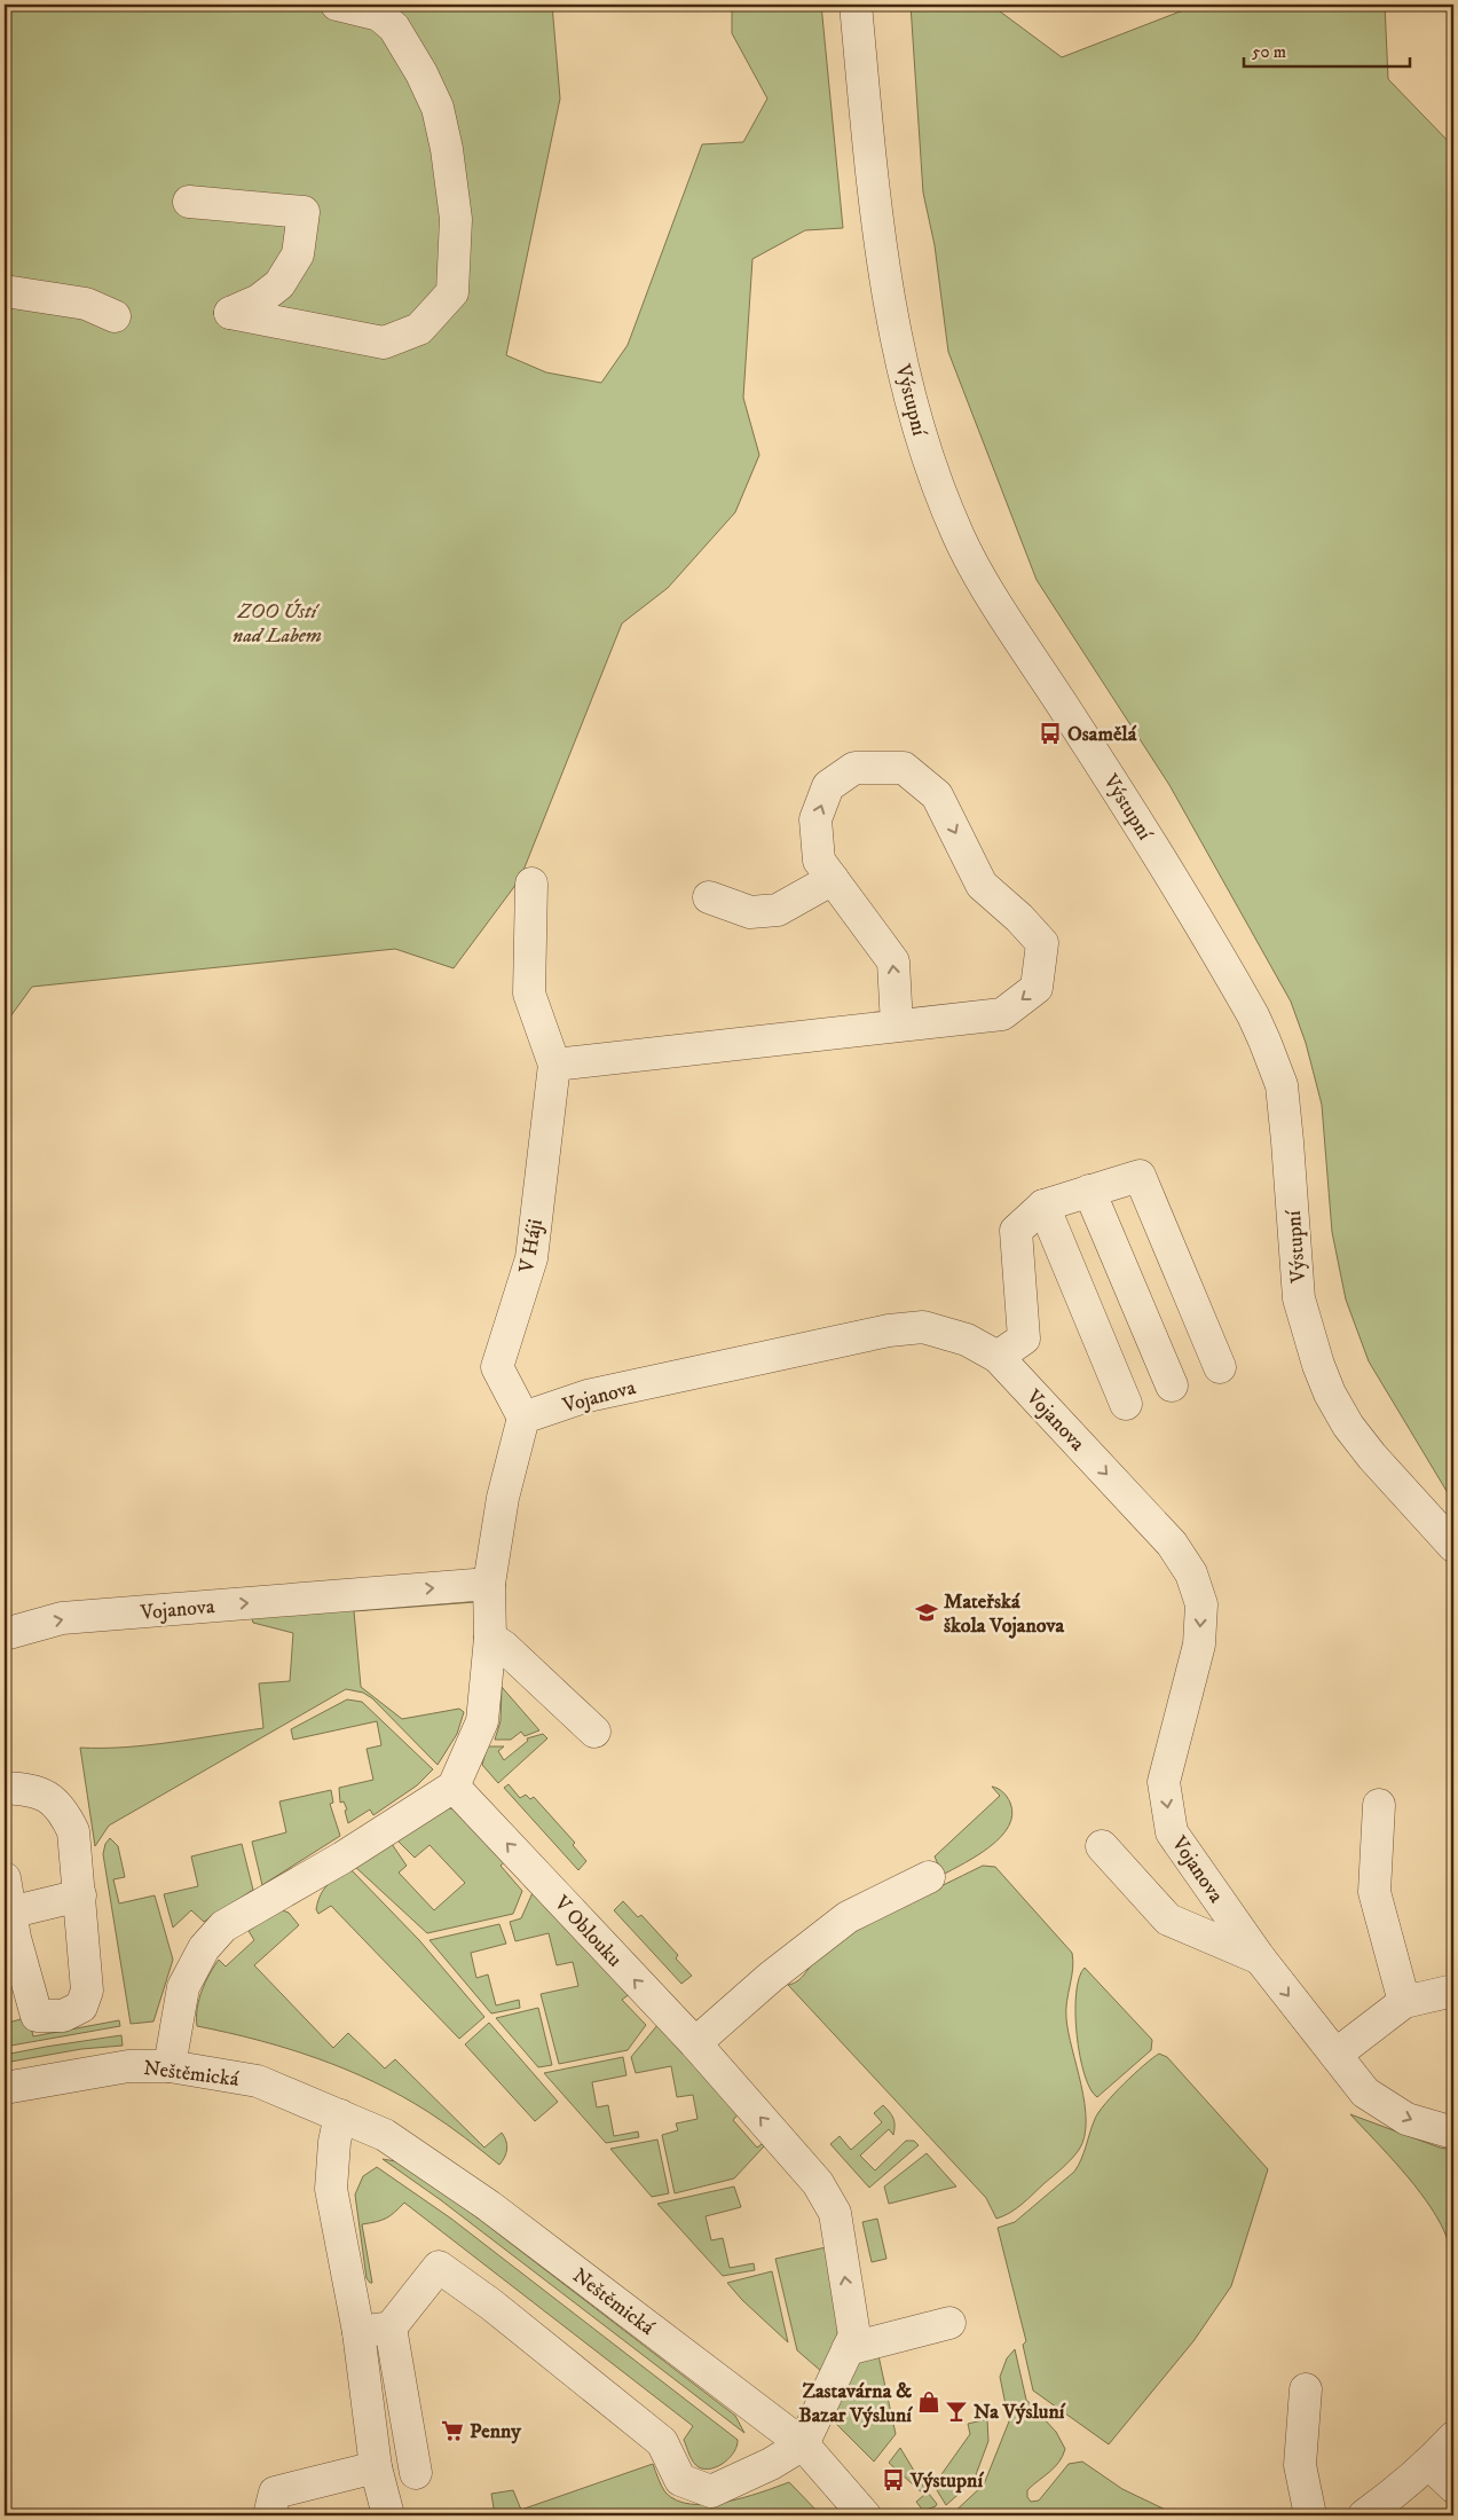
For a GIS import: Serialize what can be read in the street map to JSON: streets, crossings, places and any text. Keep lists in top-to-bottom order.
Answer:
{
  "streets": {
    "street": [
      "Výstupní",
      "V Háji",
      "Vojanova",
      "V Oblouku",
      "Neštěmická"
    ]
  },
  "crossings": [
    ["V Háji", "Vojanova"]
  ],
  "one_way": ["Vojanova", "V Oblouku"],
  "parks": ["ZOO Ústí nad Labem"],
  "places": {
    "bus stop": ["Osamělá", "Výstupní"],
    "school or university": ["Mateřská škola Vojanova"],
    "shop": ["Zastavárna & Bazar Výsluní"],
    "bar": ["Na Výsluní"],
    "supermarket": ["Penny"]
  },
  "scale_bar": "50 m"
}
